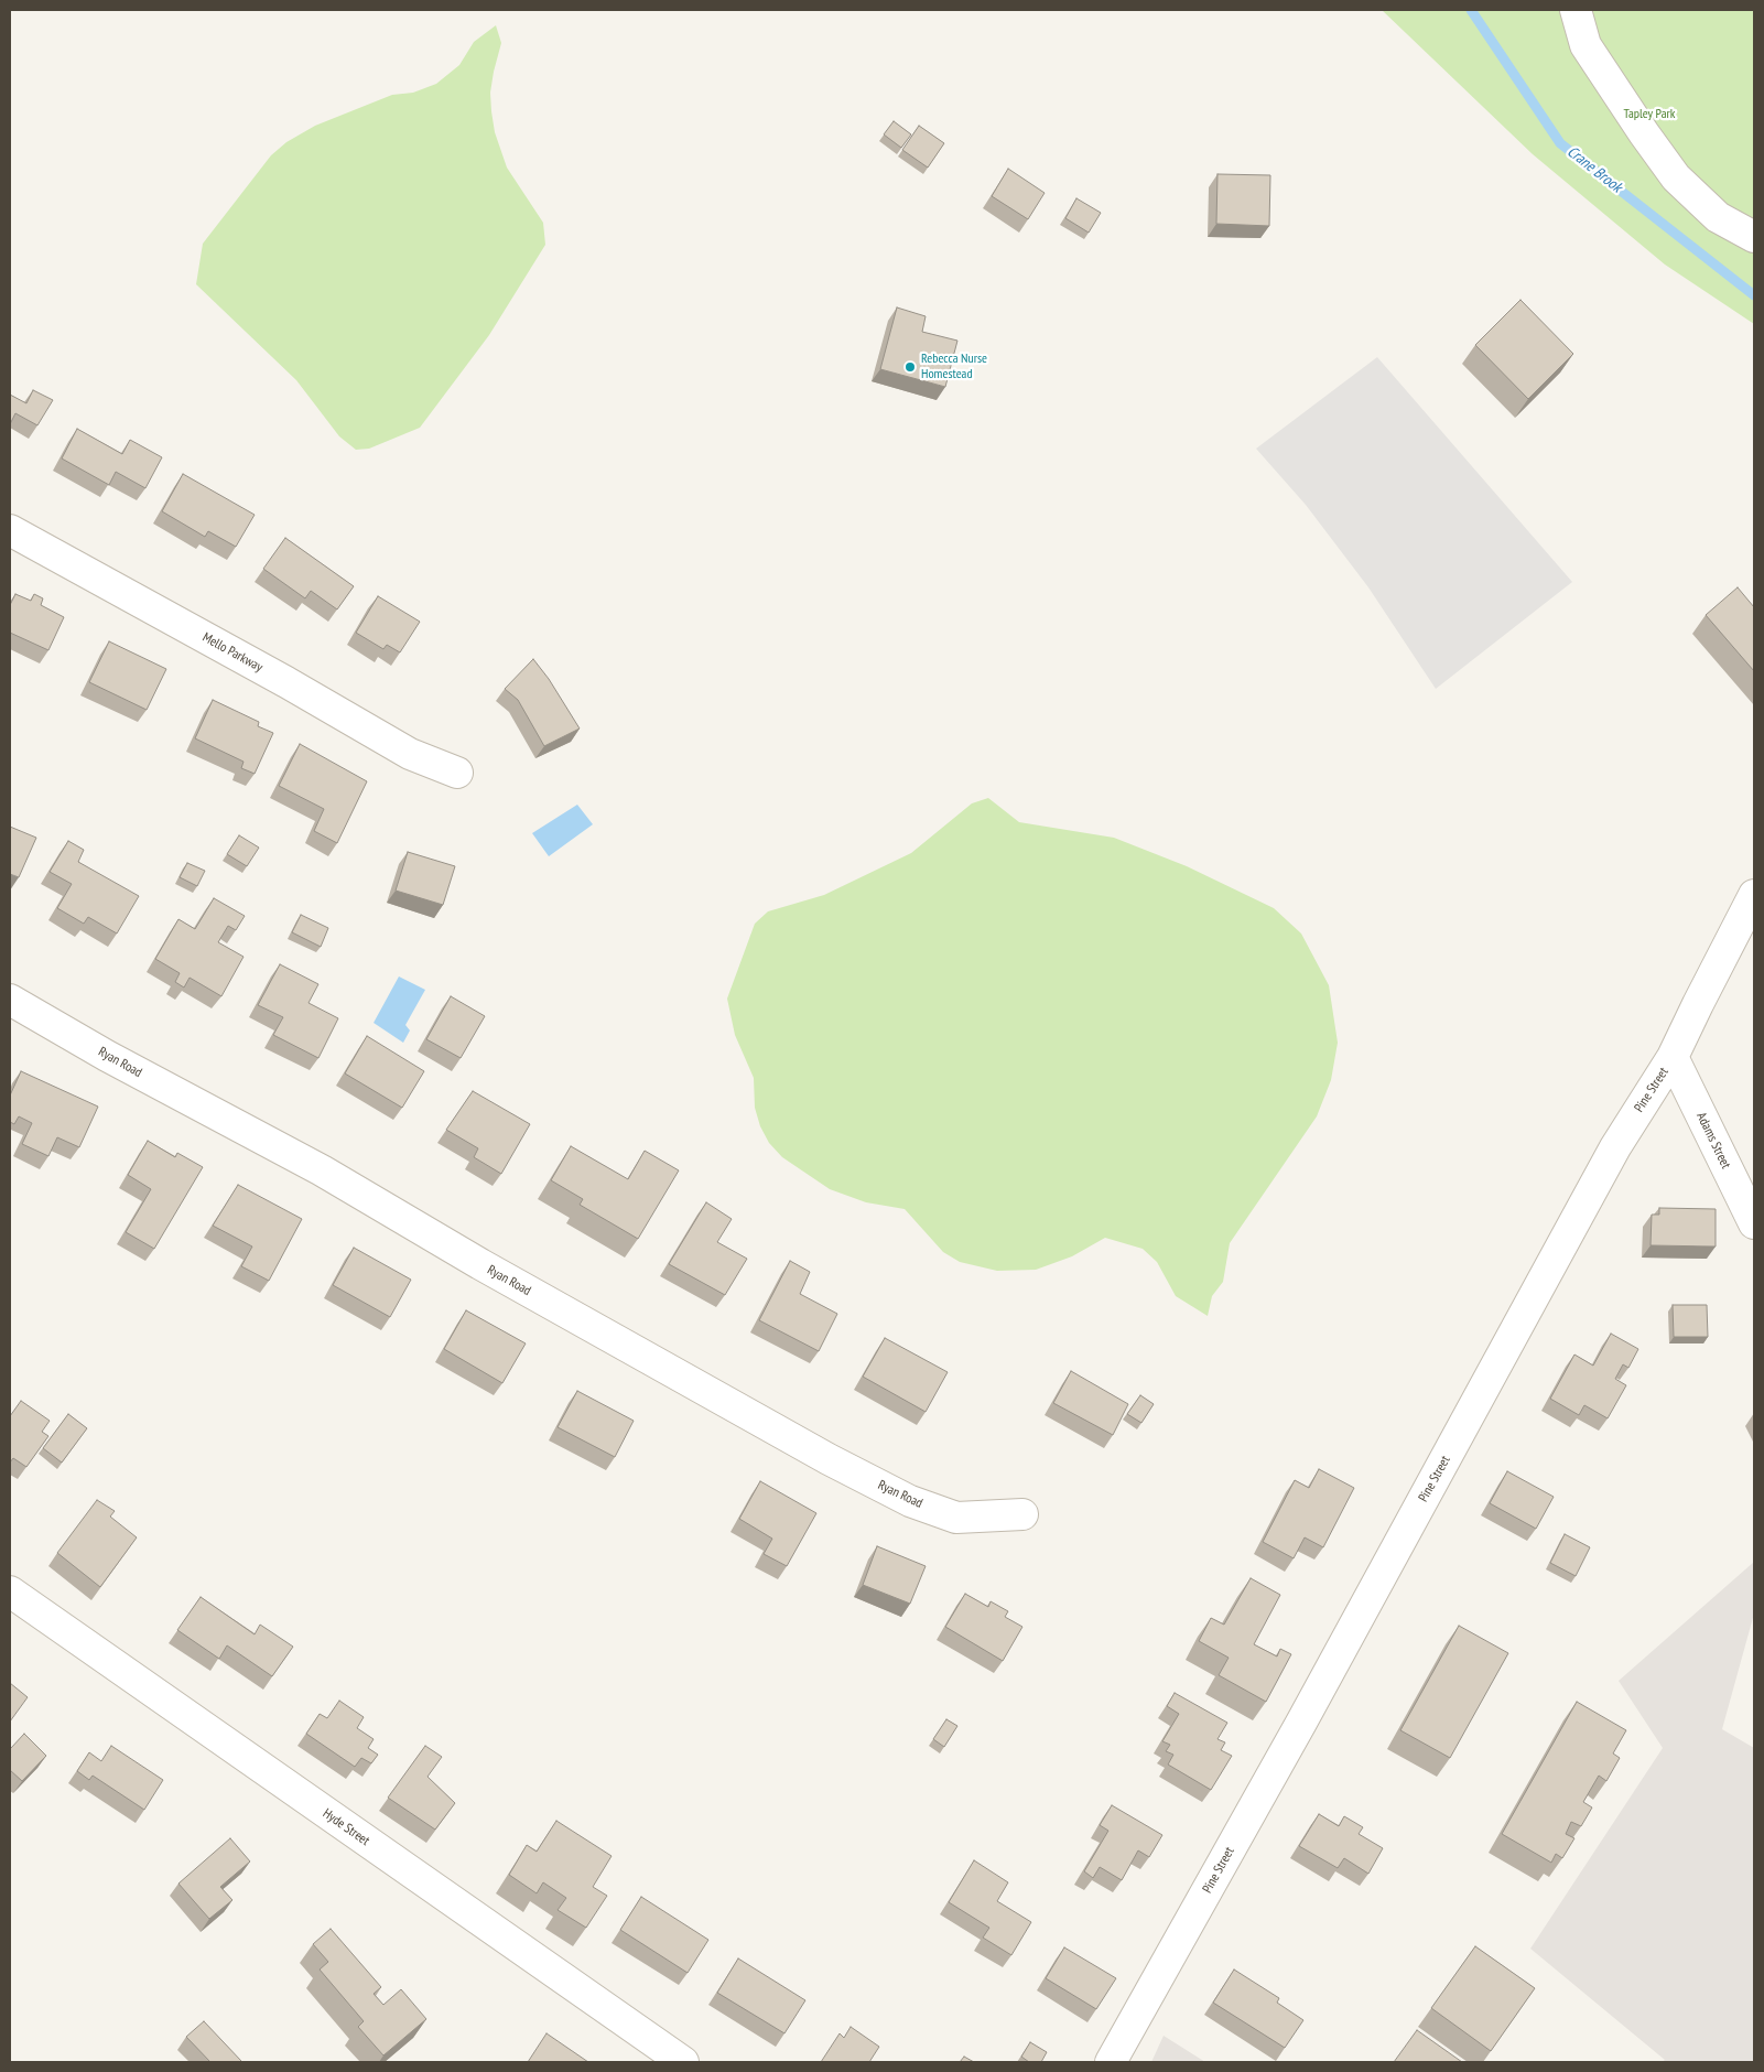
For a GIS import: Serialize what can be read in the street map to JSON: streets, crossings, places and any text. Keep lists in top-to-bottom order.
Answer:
{
  "streets": {
    "street": [
      "Mello Parkway",
      "Ryan Road",
      "Pine Street",
      "Adams Street",
      "Hyde Street"
    ]
  },
  "crossings": [
    ["Pine Street", "Adams Street"]
  ],
  "water": ["Crane Brook"],
  "parks": ["Tapley Park"],
  "places": ["Rebecca Nurse Homestead"]
}
